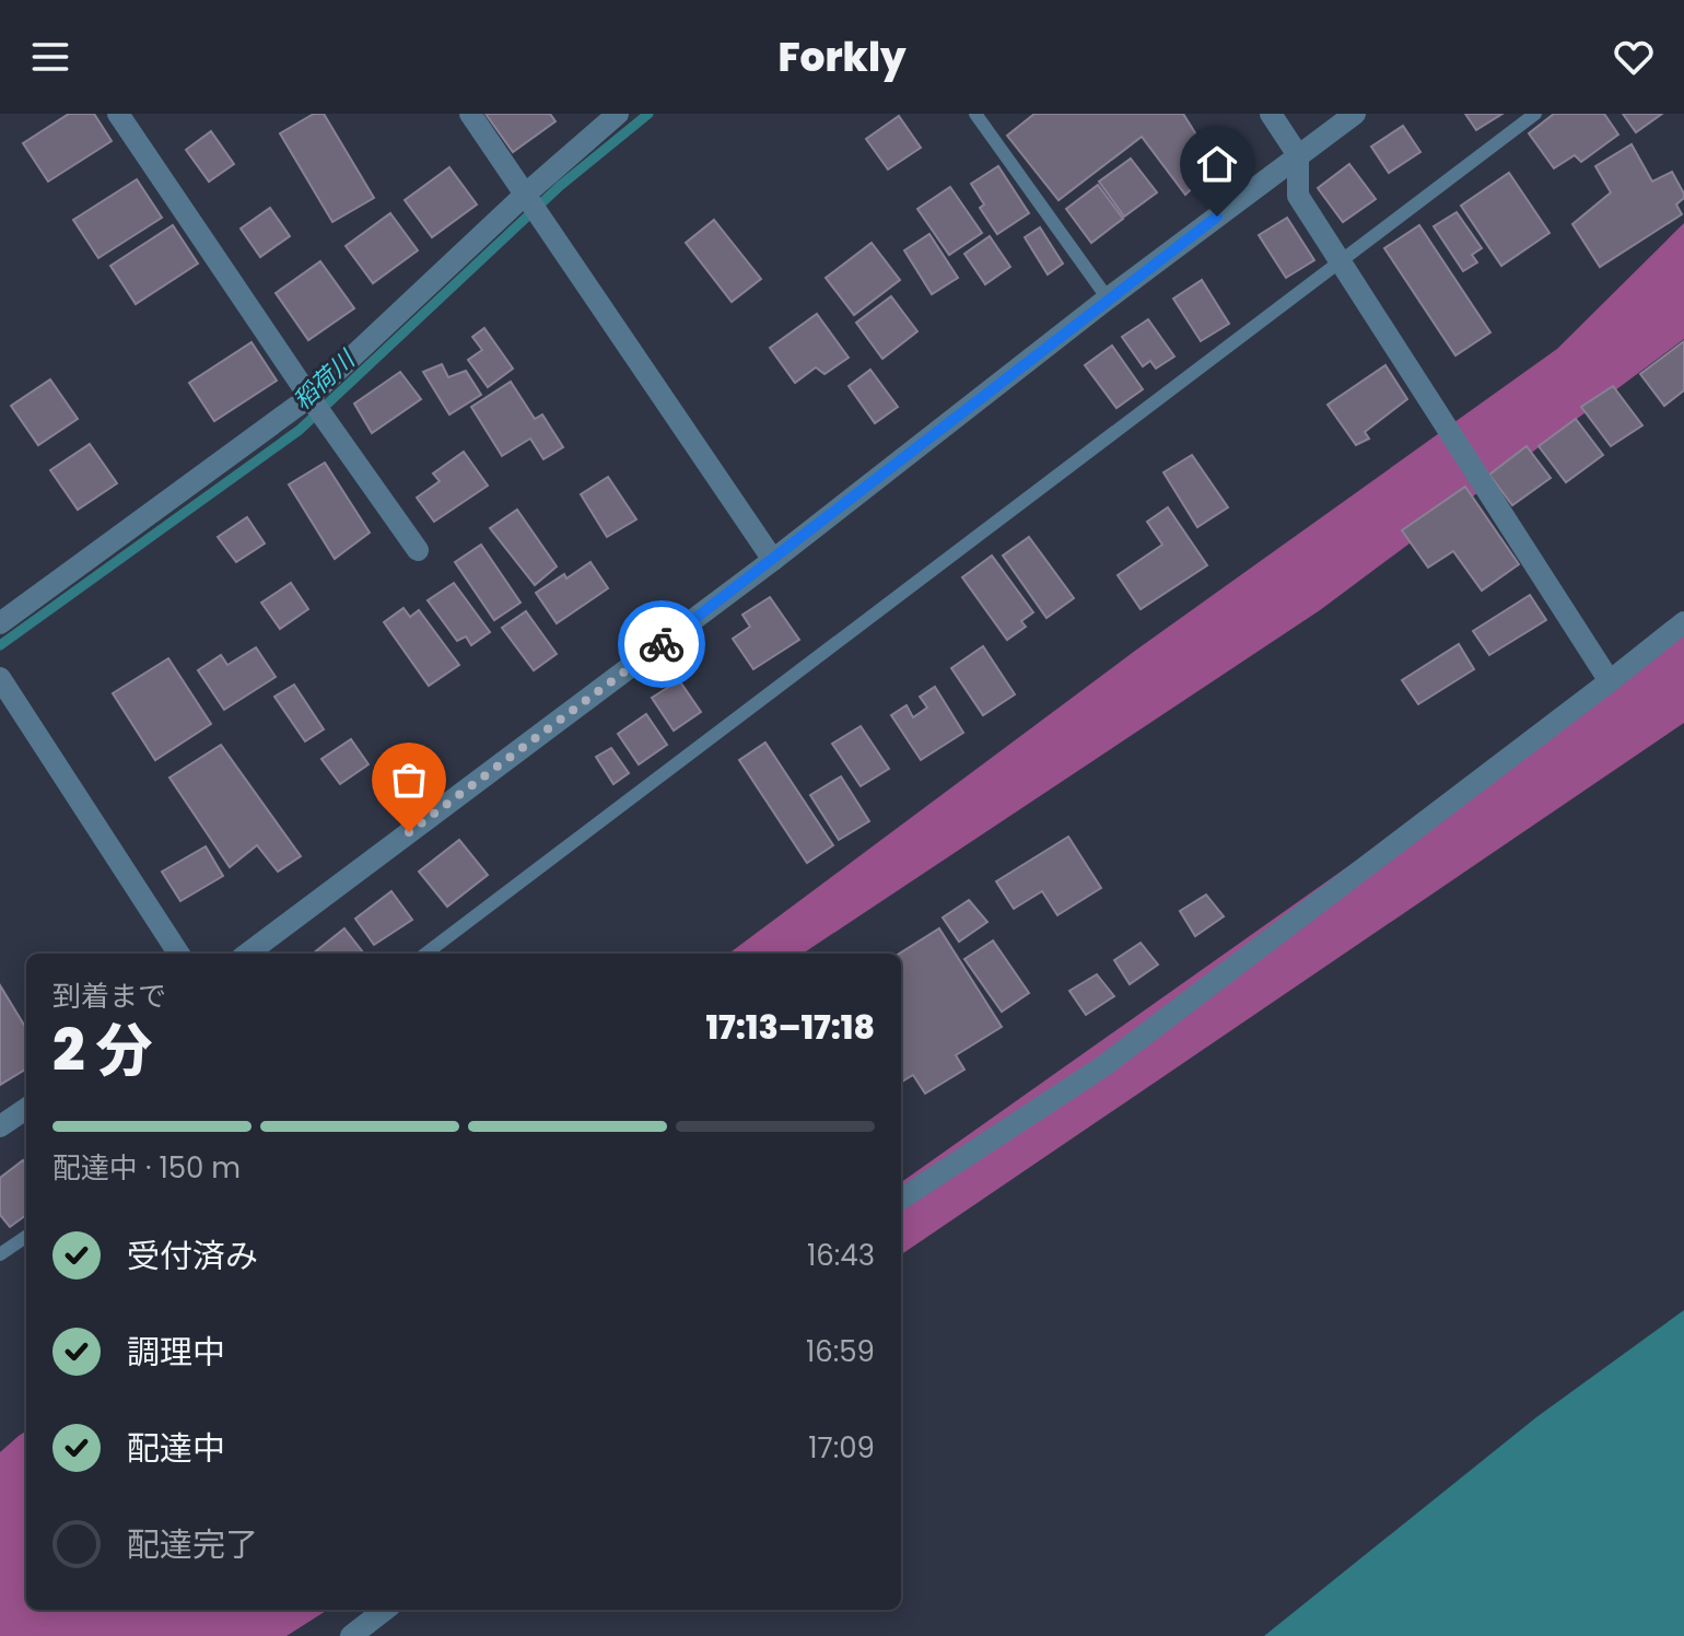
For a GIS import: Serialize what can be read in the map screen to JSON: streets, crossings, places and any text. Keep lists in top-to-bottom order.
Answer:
{
  "water": ["稻荷川"],
  "page": {
    "header": "Forkly",
    "heading": ["2 分", "到着まで", "17:13–17:18"],
    "bar": "配達中 · 150 m",
    "list": [
      ["受付済み", "16:43"],
      ["調理中", "16:59"],
      ["配達中", "17:09"],
      "配達完了"
    ]
  }
}
